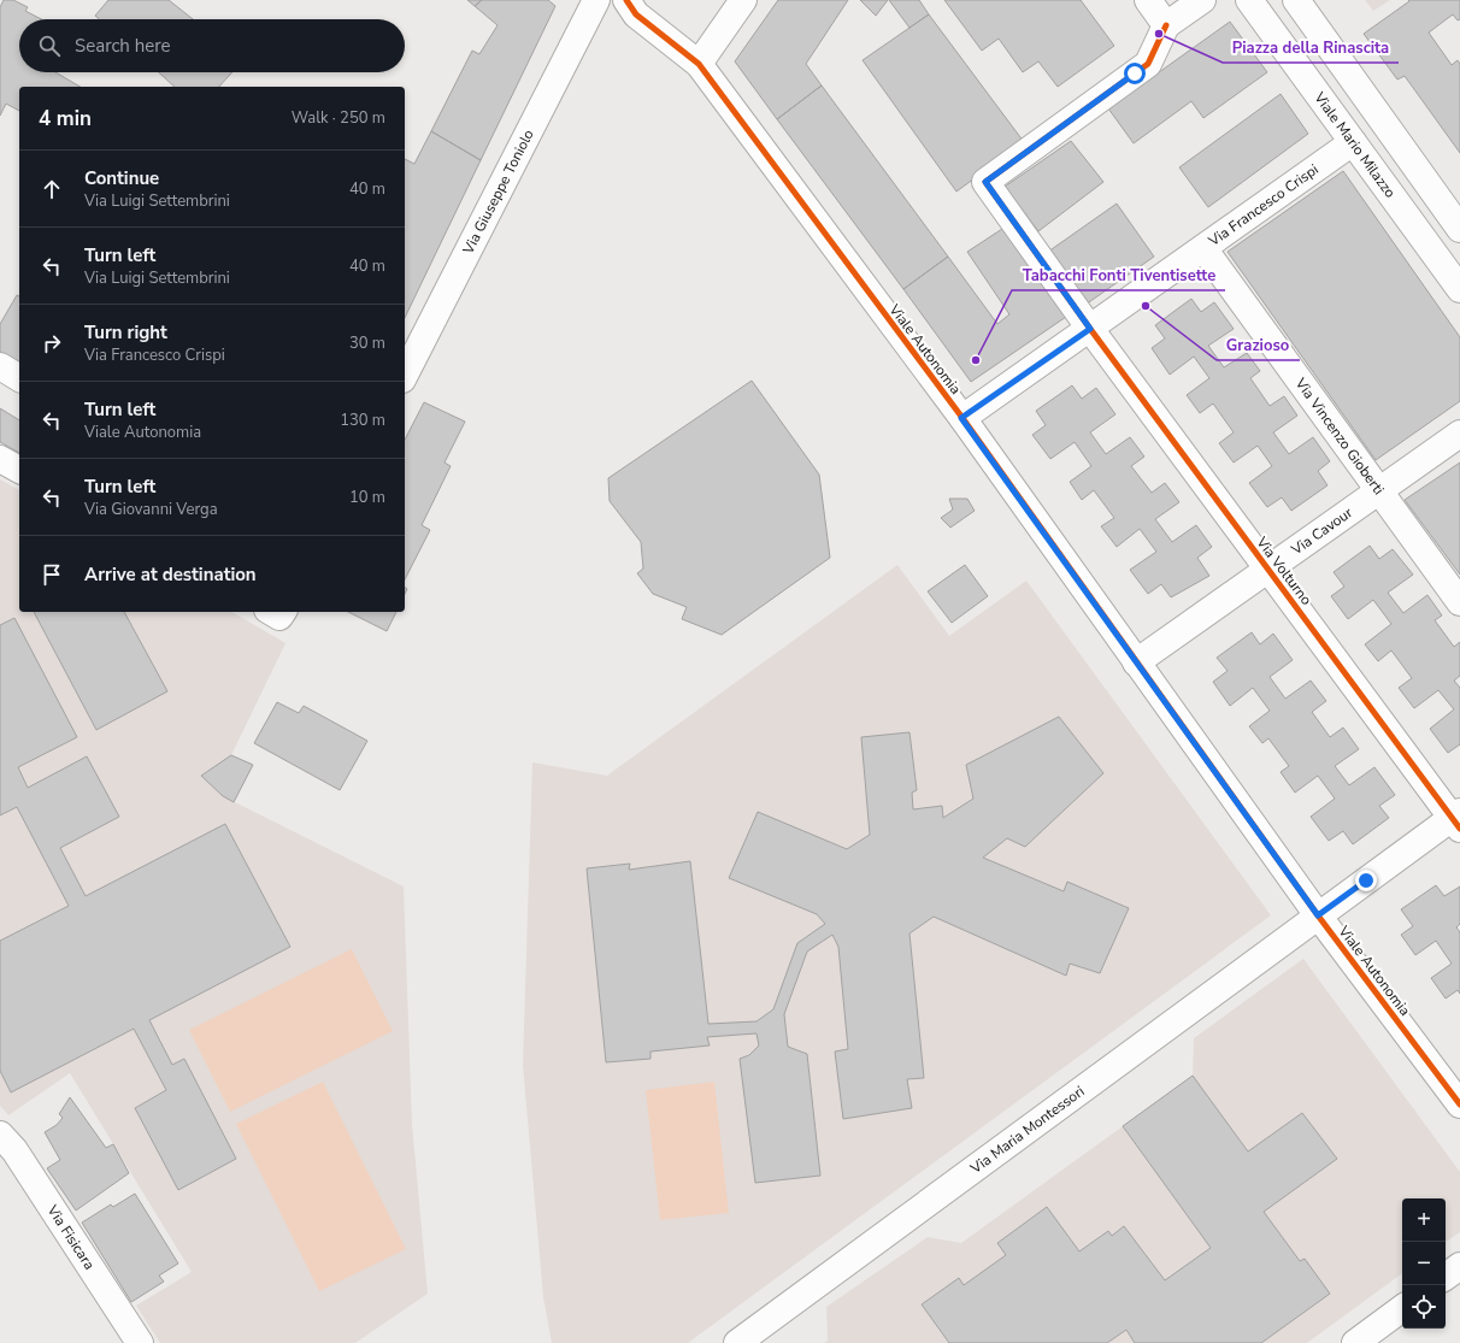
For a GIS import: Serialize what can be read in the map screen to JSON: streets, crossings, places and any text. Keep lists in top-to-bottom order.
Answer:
{
  "streets": {
    "street": [
      "Viale Mario Milazzo",
      "Via Giuseppe Toniolo",
      "Via Francesco Crispi",
      "Viale Autonomia",
      "Via Vincenzo Gioberti",
      "Via Cavour",
      "Via Volturno",
      "Via Maria Montessori",
      "Via Fisicara"
    ]
  },
  "crossings": [
    ["Viale Mario Milazzo", "Via Francesco Crispi"],
    ["Via Giuseppe Toniolo", "Viale Autonomia"],
    ["Via Francesco Crispi", "Viale Autonomia"],
    ["Via Francesco Crispi", "Via Vincenzo Gioberti"],
    ["Via Francesco Crispi", "Via Volturno"],
    ["Viale Autonomia", "Via Cavour"],
    ["Viale Autonomia", "Via Maria Montessori"],
    ["Via Vincenzo Gioberti", "Via Cavour"],
    ["Via Cavour", "Via Volturno"],
    ["Via Volturno", "Via Maria Montessori"]
  ],
  "places": ["Piazza della Rinascita", "Grazioso", "Tabacchi Fonti Tiventisette"],
  "page": {
    "search": "Search here",
    "heading": ["4 min", "Walk · 250 m"],
    "list": [
      ["Continue", "Via Luigi Settembrini", "40 m"],
      ["Turn left", "Via Luigi Settembrini", "40 m"],
      ["Turn right", "Via Francesco Crispi", "30 m"],
      ["Turn left", "Viale Autonomia", "130 m"],
      ["Turn left", "Via Giovanni Verga", "10 m"],
      "Arrive at destination"
    ],
    "map_buttons": ["+", "−"]
  }
}
